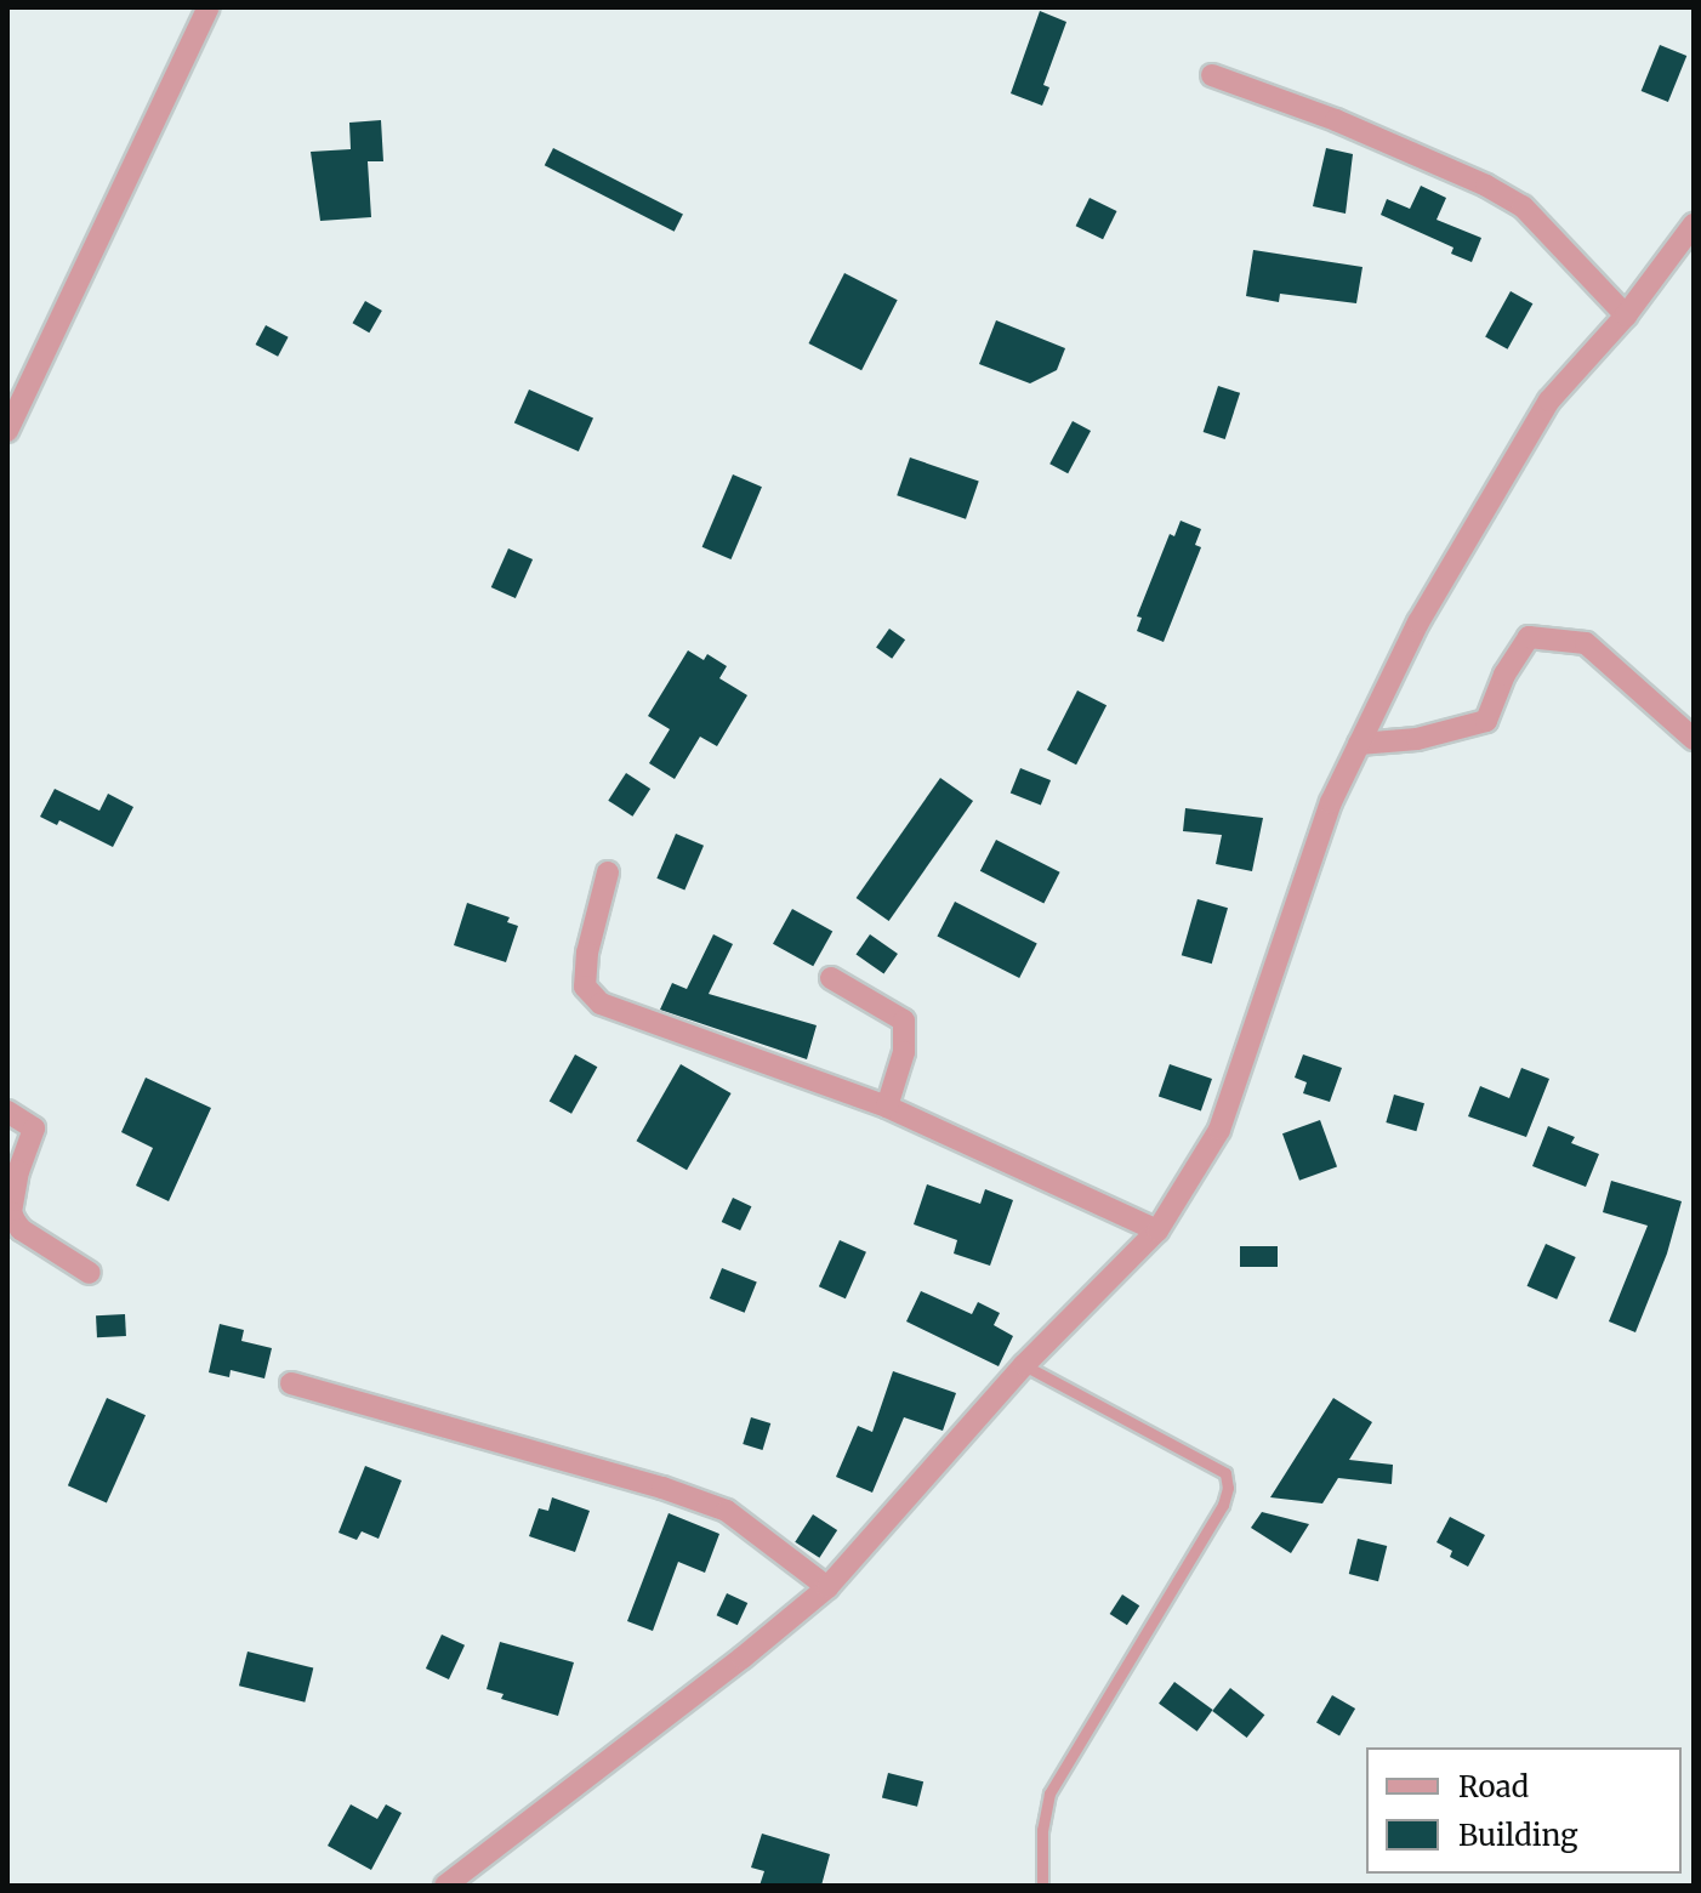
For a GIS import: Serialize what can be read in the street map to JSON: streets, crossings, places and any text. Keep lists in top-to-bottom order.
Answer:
{
  "legend": ["Road", "Building"]
}
